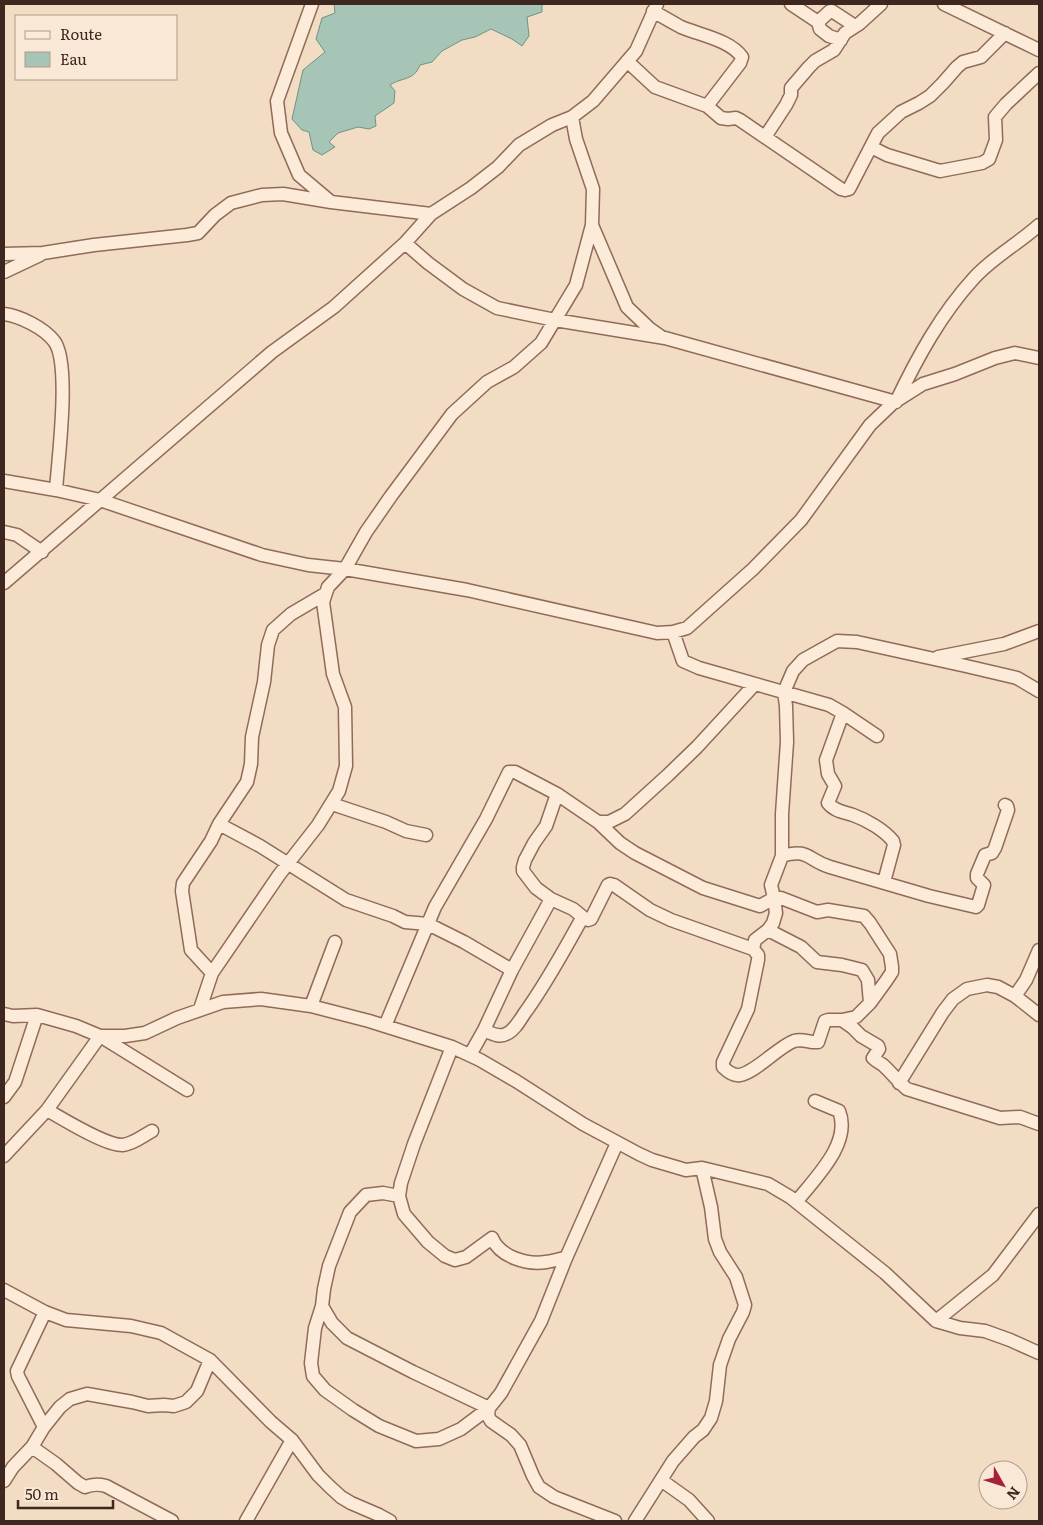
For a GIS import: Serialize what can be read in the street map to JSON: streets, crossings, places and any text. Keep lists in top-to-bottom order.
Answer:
{
  "legend": ["Route", "Eau"],
  "scale_bar": "50 m",
  "north": "bottom right"
}
